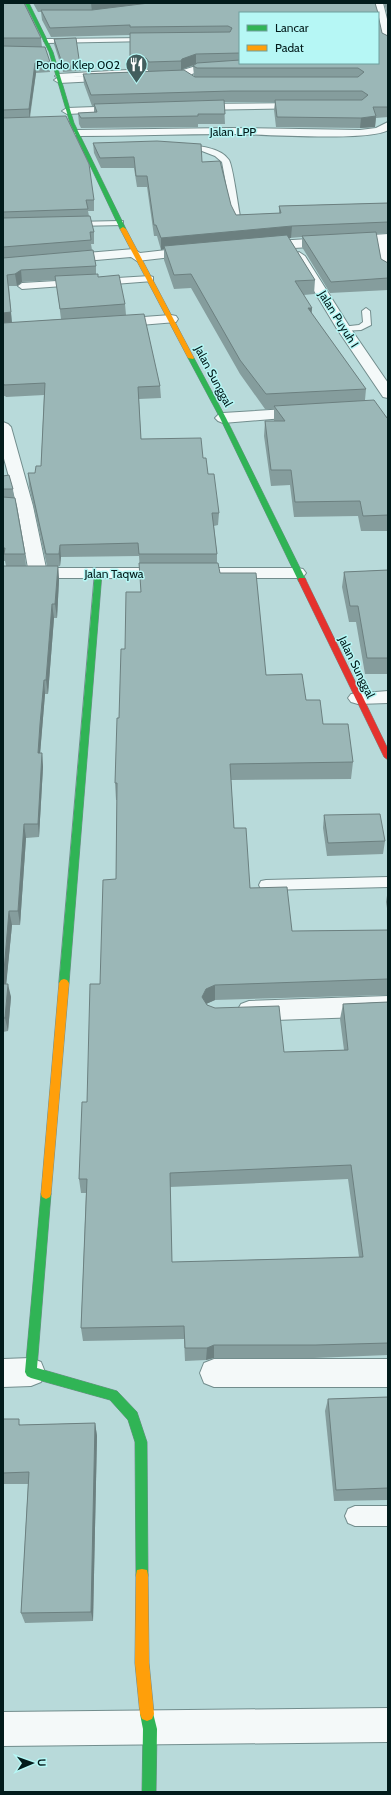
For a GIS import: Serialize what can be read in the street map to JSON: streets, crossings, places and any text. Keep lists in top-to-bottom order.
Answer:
{
  "streets": {
    "main road": ["Jalan Sunggal"],
    "street": ["Jalan LPP", "Jalan Puyuh I", "Jalan Taqwa"]
  },
  "crossings": [
    ["Jalan LPP", "Jalan Sunggal"],
    ["Jalan Sunggal", "Jalan Taqwa"]
  ],
  "places": {
    "restaurant": ["Pondo Klep 002"]
  },
  "legend": ["Lancar", "Padat"],
  "north": "right"
}
